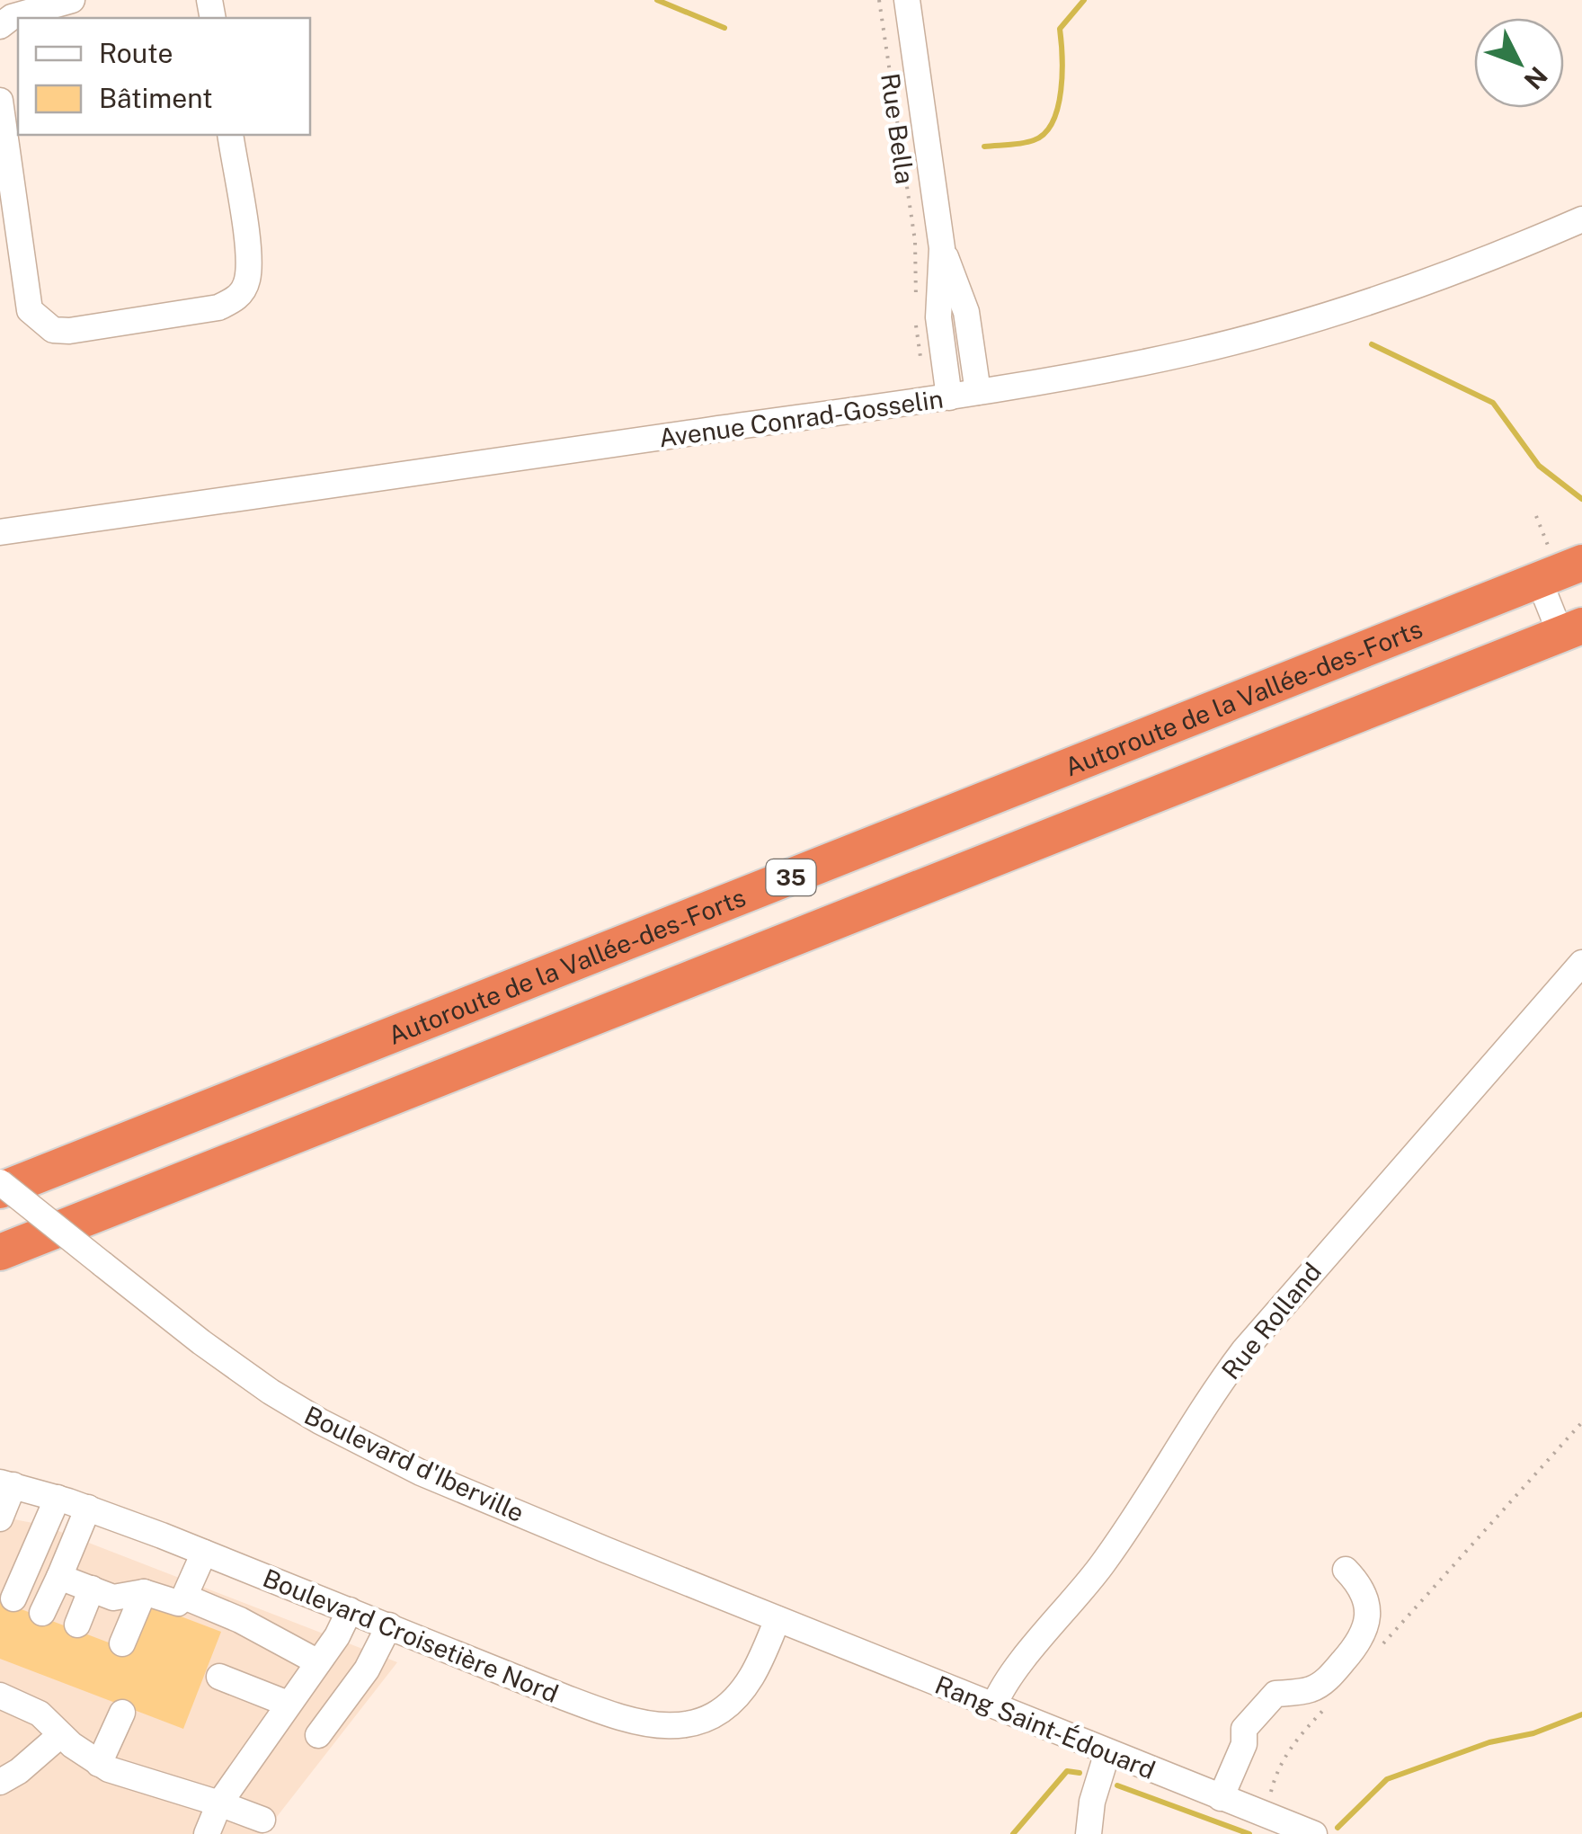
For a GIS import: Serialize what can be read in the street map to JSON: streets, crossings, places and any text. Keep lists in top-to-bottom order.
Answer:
{
  "streets": {
    "highway": ["Autoroute de la Vallée-des-Forts", "35"],
    "street": [
      "Rue Bella",
      "Avenue Conrad-Gosselin",
      "Rue Rolland",
      "Boulevard d'Iberville",
      "Boulevard Croisetière Nord",
      "Rang Saint-Édouard"
    ]
  },
  "crossings": [
    ["Rue Bella", "Avenue Conrad-Gosselin"],
    ["Rue Rolland", "Rang Saint-Édouard"],
    ["Boulevard d'Iberville", "Boulevard Croisetière Nord"],
    ["Boulevard d'Iberville", "Rang Saint-Édouard"],
    ["Boulevard Croisetière Nord", "Rang Saint-Édouard"]
  ],
  "legend": ["Route", "Bâtiment"],
  "north": "bottom right"
}
